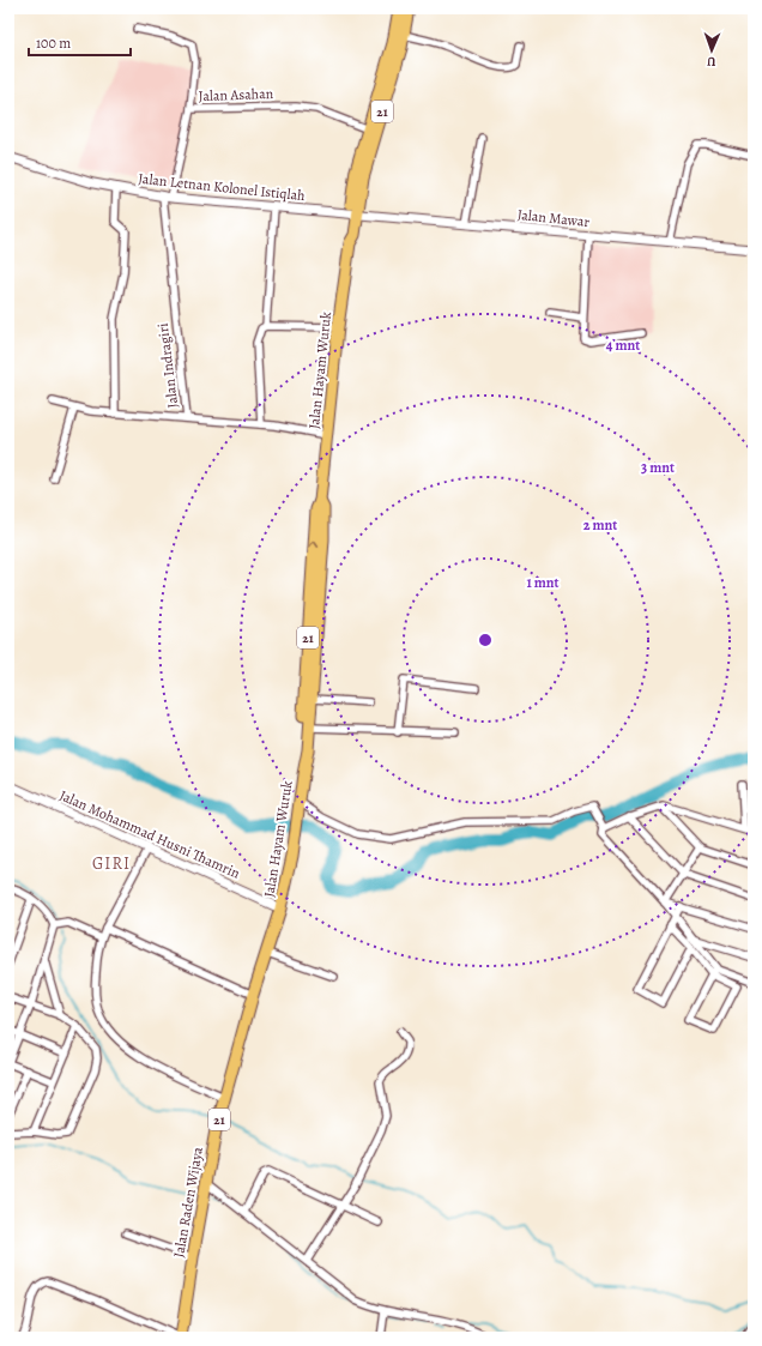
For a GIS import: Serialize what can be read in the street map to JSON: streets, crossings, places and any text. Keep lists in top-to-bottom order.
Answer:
{
  "streets": {
    "highway": ["21", "Jalan Hayam Wuruk", "Jalan Raden Wijaya"],
    "street": [
      "Jalan Asahan",
      "Jalan Letnan Kolonel Istiqlah",
      "Jalan Mawar",
      "Jalan Indragiri",
      "Jalan Mohammad Husni Thamrin"
    ]
  },
  "crossings": [
    ["Jalan Asahan", "21"],
    ["Jalan Asahan", "Jalan Letnan Kolonel Istiqlah"],
    ["Jalan Asahan", "Jalan Indragiri"],
    ["21", "Jalan Letnan Kolonel Istiqlah"],
    ["21", "Jalan Mawar"],
    ["21", "Jalan Hayam Wuruk"],
    ["Jalan Letnan Kolonel Istiqlah", "Jalan Mawar"],
    ["Jalan Letnan Kolonel Istiqlah", "Jalan Indragiri"],
    ["Jalan Letnan Kolonel Istiqlah", "Jalan Hayam Wuruk"],
    ["Jalan Mawar", "Jalan Hayam Wuruk"],
    ["Jalan Indragiri", "Jalan Hayam Wuruk"],
    ["Jalan Hayam Wuruk", "Jalan Mohammad Husni Thamrin"],
    ["Jalan Hayam Wuruk", "Jalan Raden Wijaya"],
    ["Jalan Mohammad Husni Thamrin", "Jalan Raden Wijaya"]
  ],
  "districts": ["GIRI"],
  "scale_bar": "100 m",
  "north": "bottom",
  "rings": [
    "4 mnt",
    "3 mnt",
    "2 mnt",
    "1 mnt"
  ]
}
